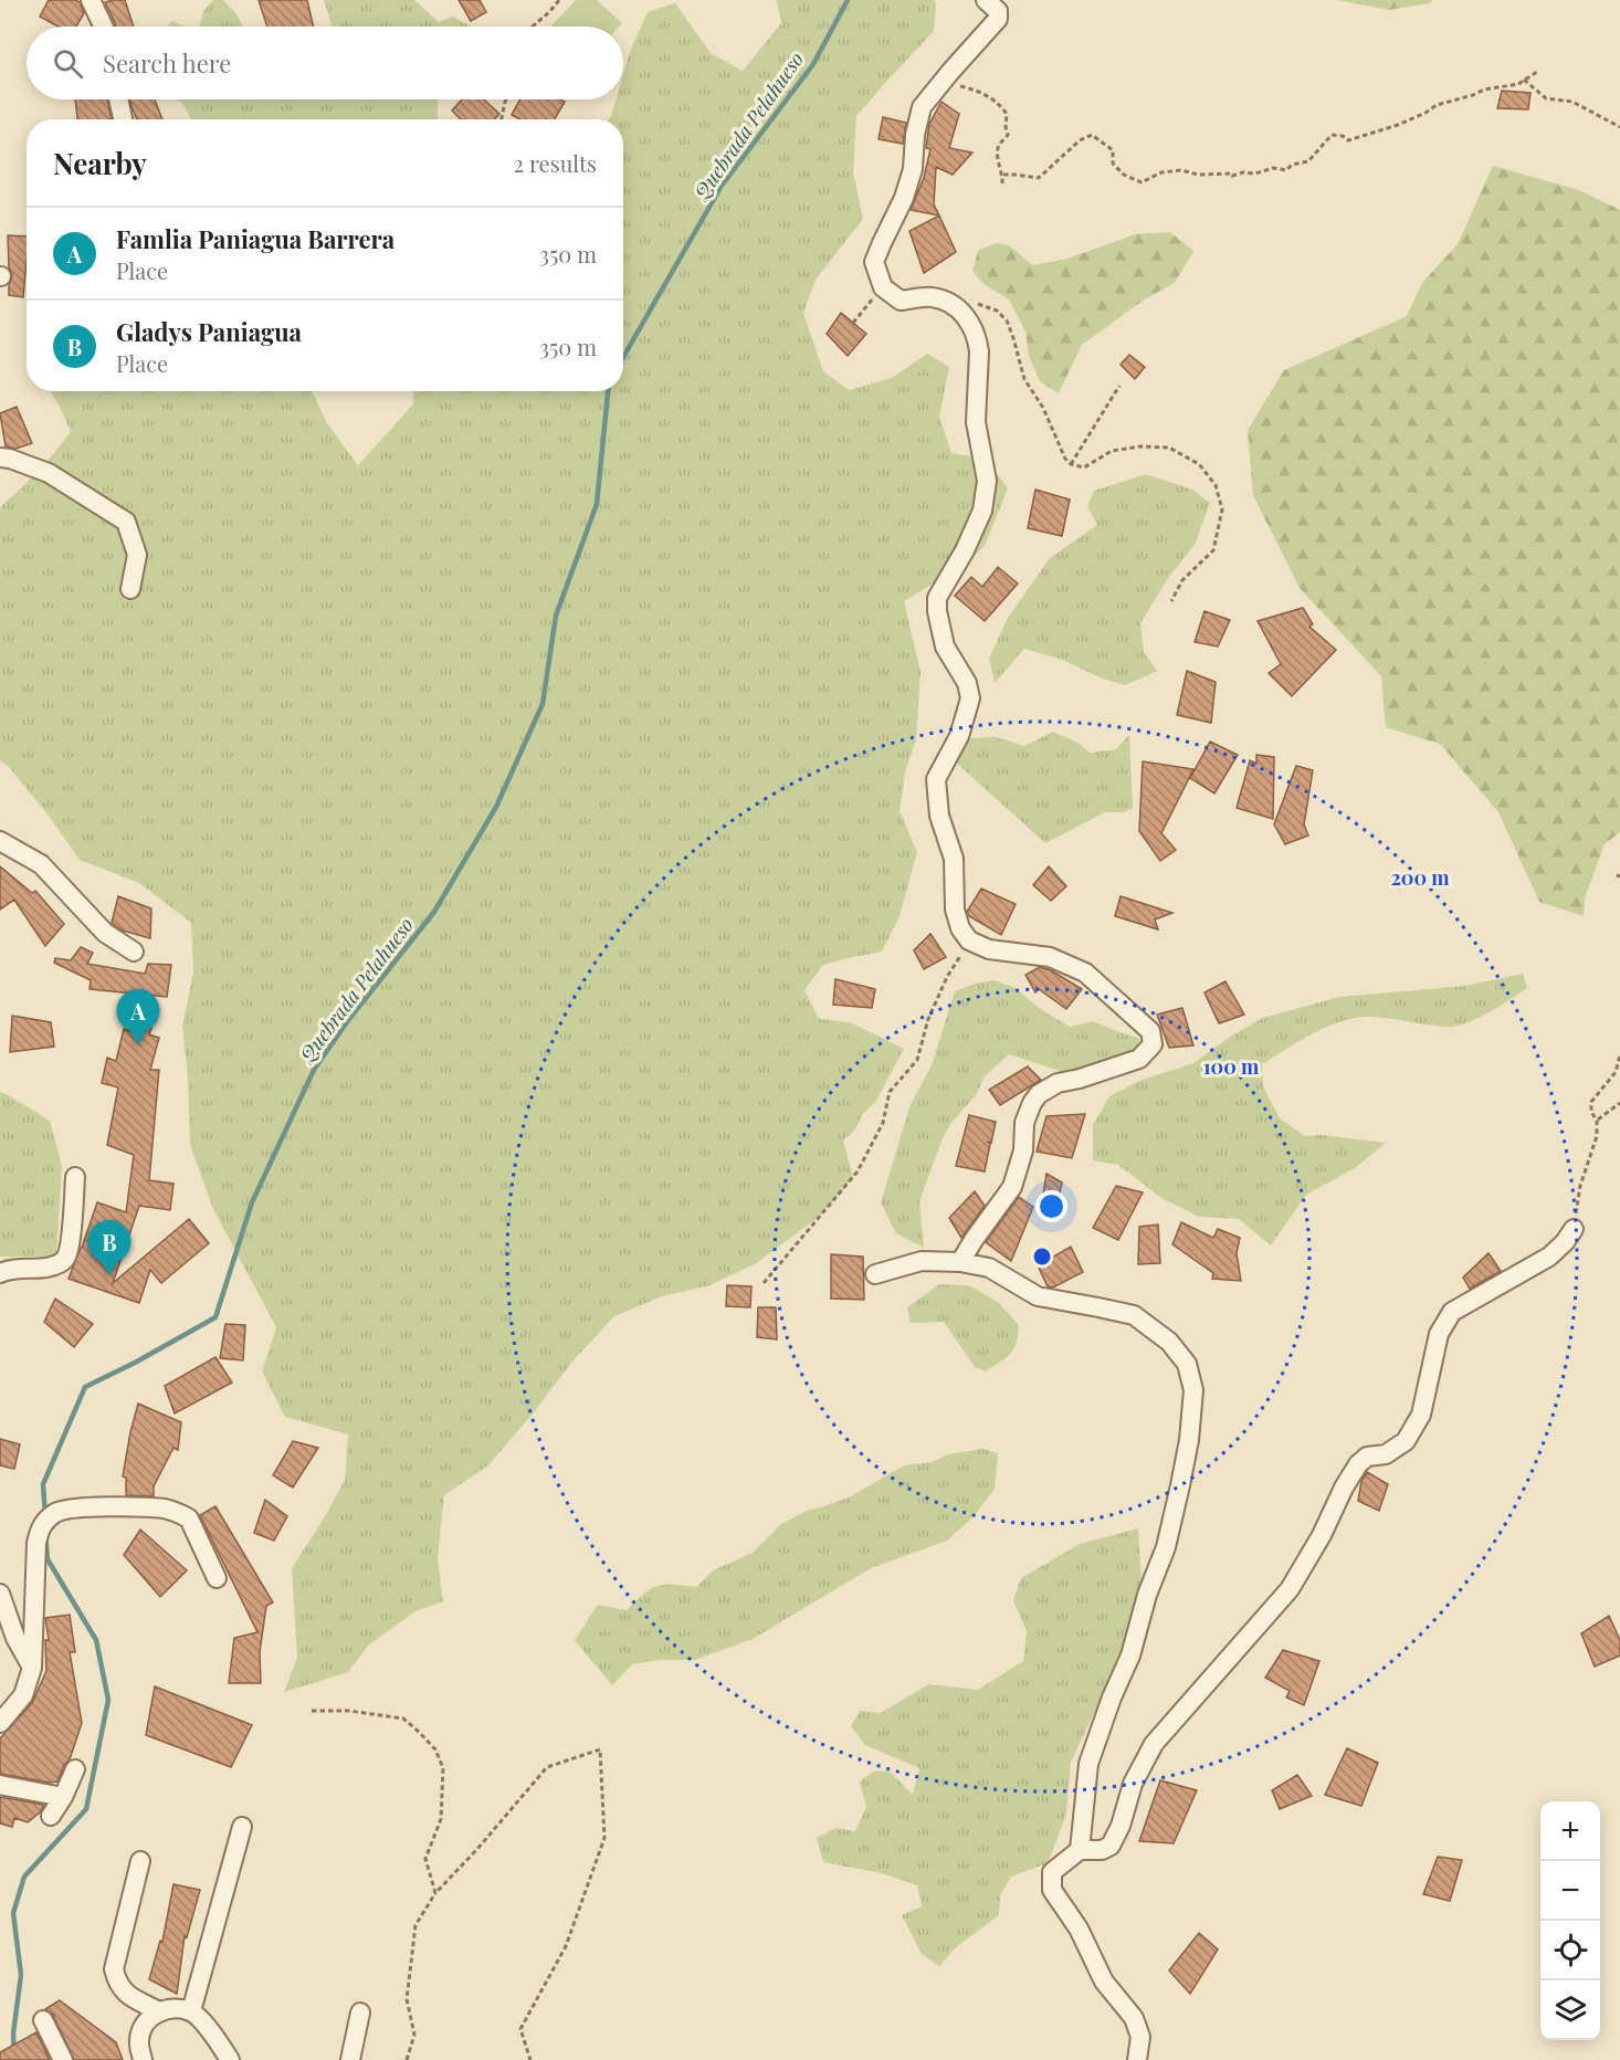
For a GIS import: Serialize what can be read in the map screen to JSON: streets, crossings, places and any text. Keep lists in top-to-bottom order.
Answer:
{
  "water": ["Quebrada Pelahueso"],
  "page": {
    "search": "Search here",
    "heading": ["Nearby", "2 results"],
    "list": [
      {
        "mark": "A",
        "name": "Famlia Paniagua Barrera",
        "note": "Place",
        "value": "350 m"
      },
      {
        "mark": "B",
        "name": "Gladys Paniagua",
        "note": "Place",
        "value": "350 m"
      }
    ],
    "pins": ["A", "B"],
    "map_buttons": ["+", "−"]
  },
  "rings": ["200 m", "100 m"]
}
